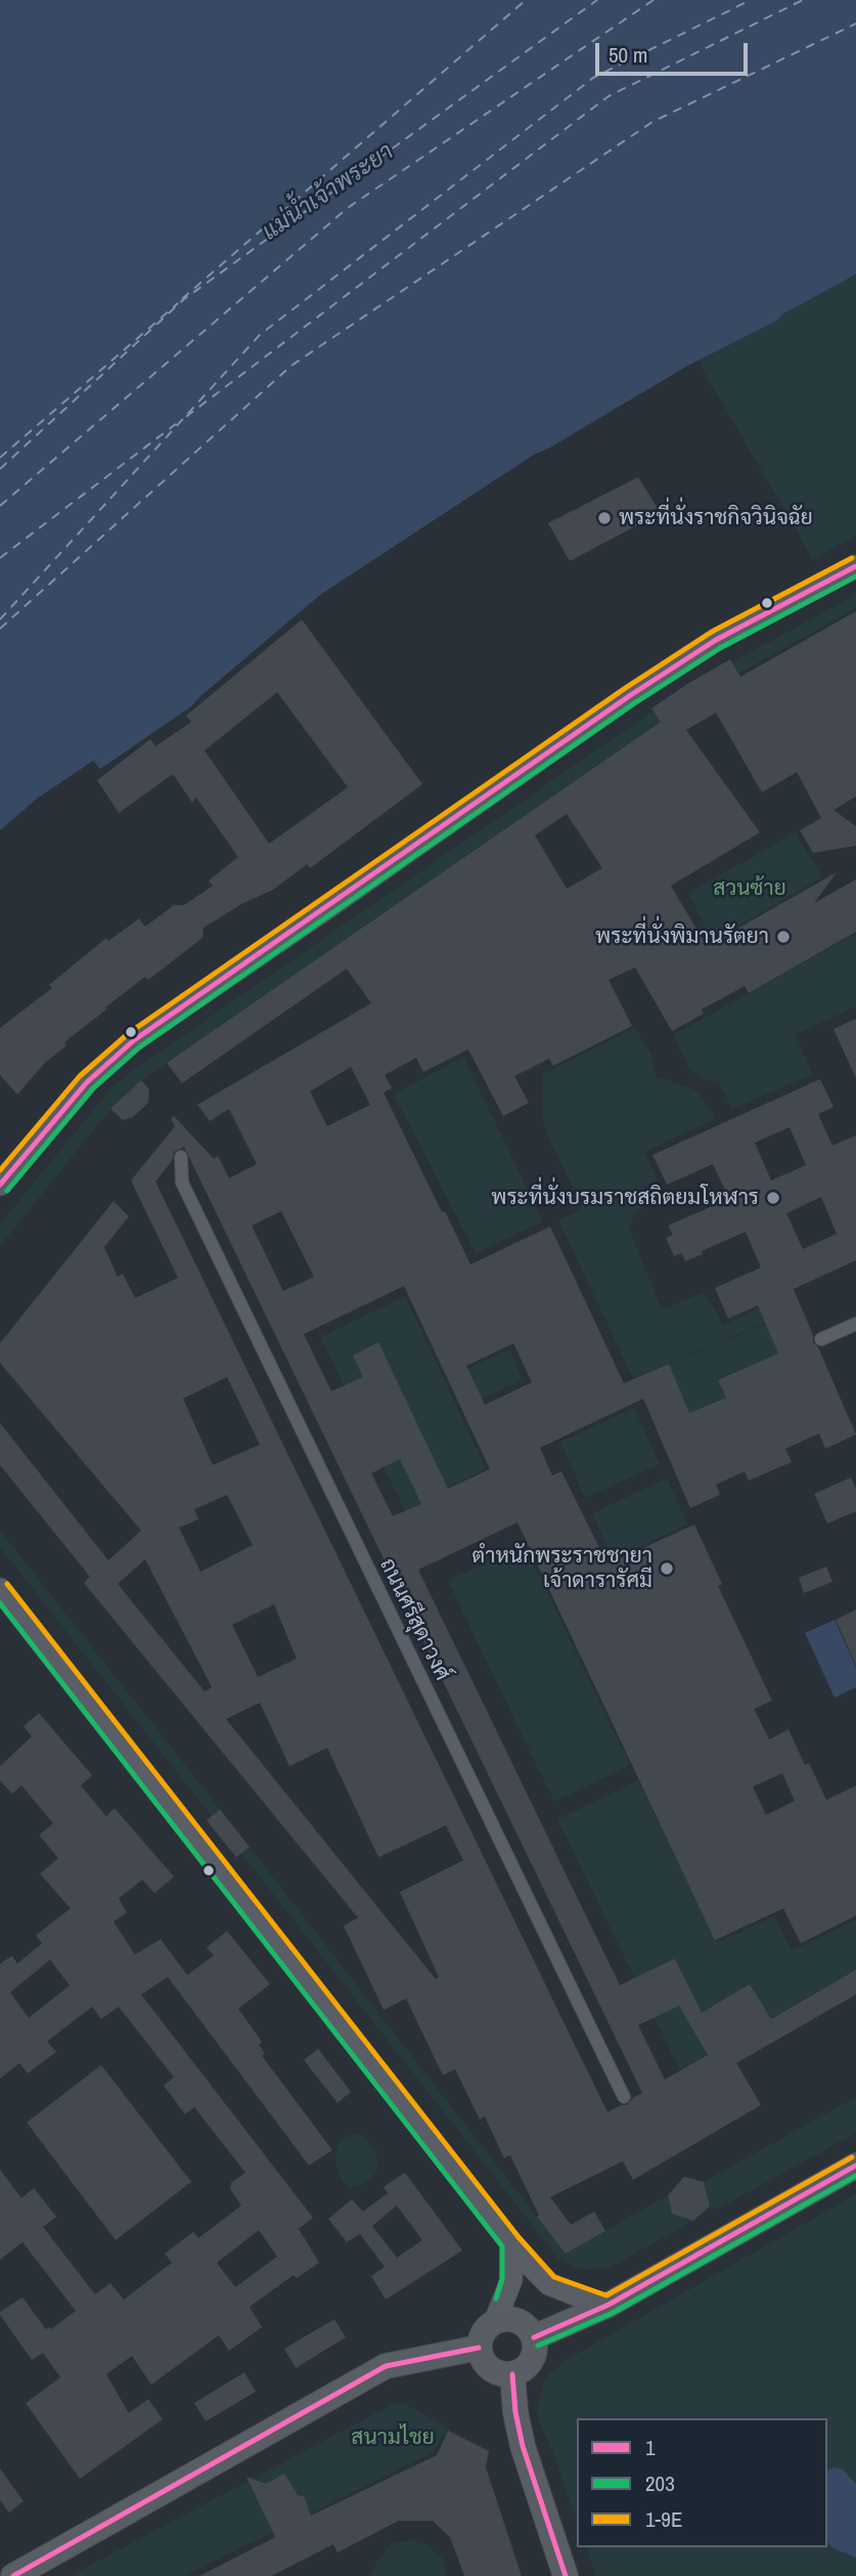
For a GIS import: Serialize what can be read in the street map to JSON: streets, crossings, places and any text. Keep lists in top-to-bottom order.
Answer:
{
  "streets": {
    "street": ["ถนนศรีสุดาวงศ์"]
  },
  "water": ["แม่น้ำเจ้าพระยา"],
  "parks": ["สวนซ้าย", "สนามไชย"],
  "places": [
    "พระที่นั่งราชกิจวินิจฉัย",
    "พระที่นั่งพิมานรัตยา",
    "พระที่นั่งบรมราชสถิตยมโหฬาร",
    "ตำหนักพระราชชายา เจ้าดารารัศมี"
  ],
  "lines": ["transit line 1-9E", "transit line 1", "transit line 203"],
  "legend": ["1", "203", "1-9E"],
  "scale_bar": "50 m"
}
